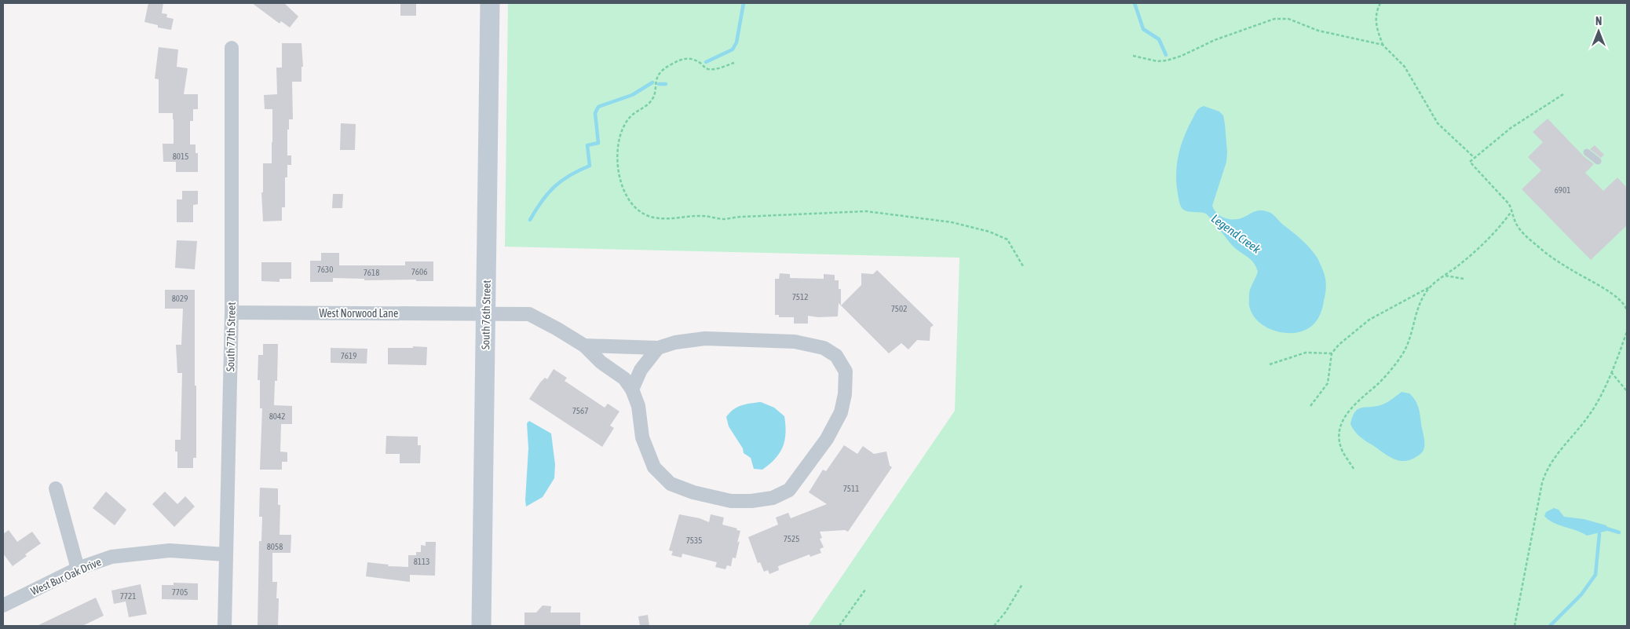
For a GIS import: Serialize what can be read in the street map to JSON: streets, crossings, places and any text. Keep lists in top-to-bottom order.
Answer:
{
  "streets": {
    "main road": ["South 76th Street"],
    "street": ["West Norwood Lane", "South 77th Street", "West Bur Oak Drive"]
  },
  "crossings": [
    ["West Norwood Lane", "South 76th Street"],
    ["West Norwood Lane", "South 77th Street"],
    ["South 77th Street", "West Bur Oak Drive"]
  ],
  "water": ["Legend Creek"],
  "house_numbers": [
    "8015",
    "6901",
    "7630",
    "7606",
    "7618",
    "7512",
    "8029",
    "7502",
    "7619",
    "7567",
    "8042",
    "7511",
    "7525",
    "7535",
    "8058",
    "8113",
    "7705",
    "7721"
  ],
  "north": "top"
}
